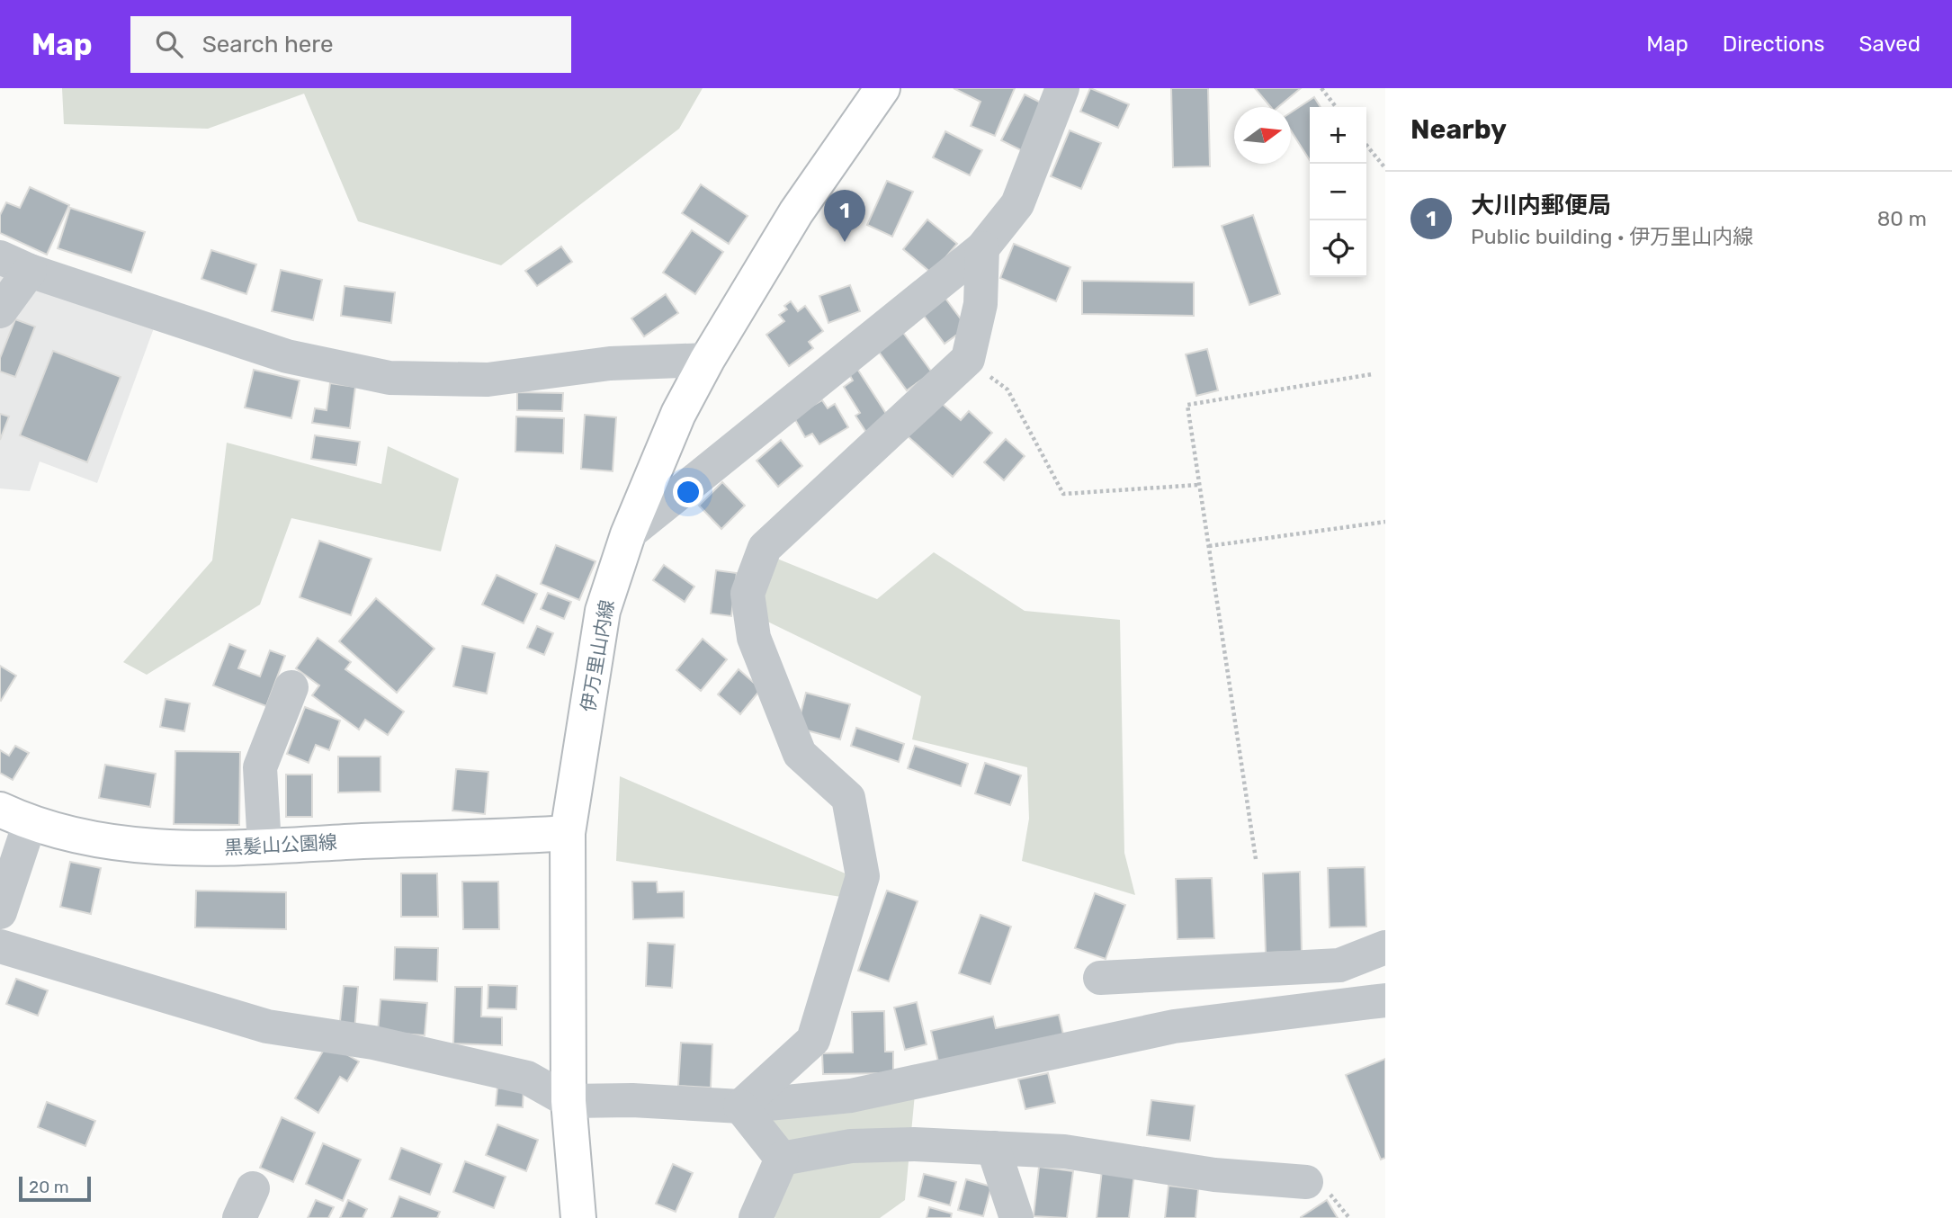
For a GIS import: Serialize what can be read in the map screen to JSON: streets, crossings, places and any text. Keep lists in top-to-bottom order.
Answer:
{
  "streets": {
    "main road": ["伊万里山内線", "黒髪山公園線"]
  },
  "crossings": [
    ["伊万里山内線", "黒髪山公園線"]
  ],
  "scale_bar": "20 m",
  "north": "right",
  "page": {
    "header": "Map",
    "search": "Search here",
    "nav": ["Map", "Directions", "Saved"],
    "heading": "Nearby",
    "map_buttons": ["+", "−"],
    "list": [
      {
        "mark": "1",
        "name": "大川内郵便局",
        "note": "Public building · 伊万里山内線",
        "value": "80 m"
      }
    ],
    "pins": "1",
    "scale": "20 m"
  }
}
